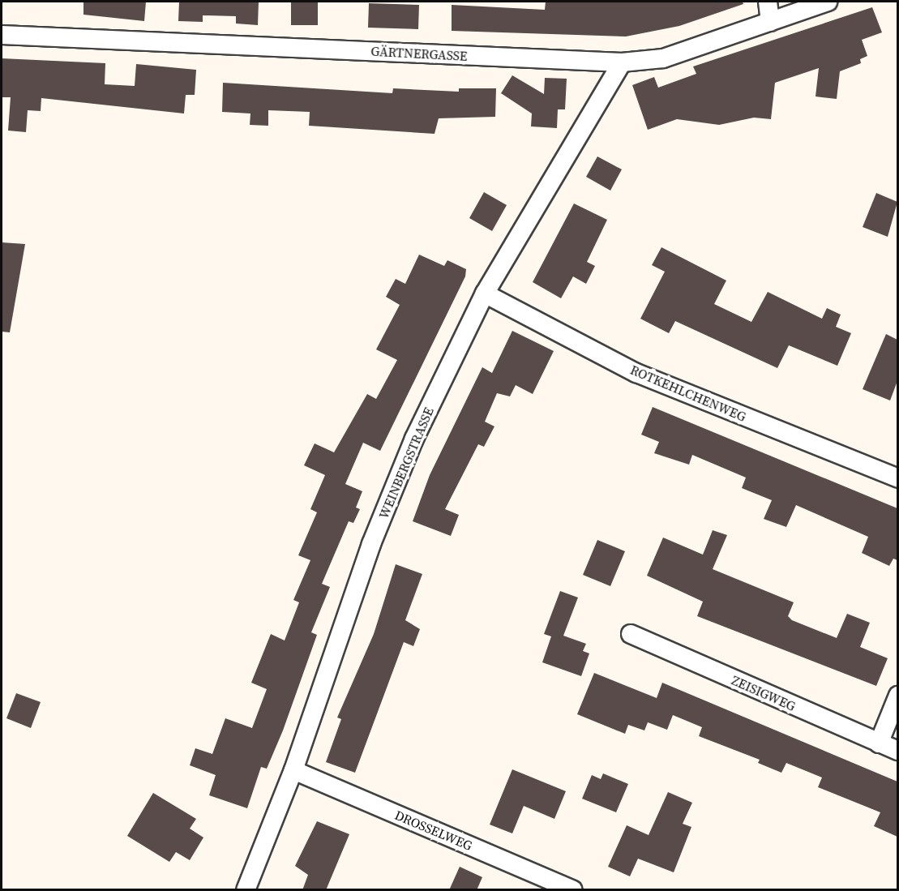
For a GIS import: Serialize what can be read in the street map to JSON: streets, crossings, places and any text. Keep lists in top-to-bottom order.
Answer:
{
  "streets": {
    "street": [
      "GÄRTNERGASSE",
      "ROTKEHLCHENWEG",
      "WEINBERGSTRASSE",
      "ZEISIGWEG",
      "DROSSELWEG"
    ]
  },
  "crossings": [
    ["GÄRTNERGASSE", "WEINBERGSTRASSE"],
    ["ROTKEHLCHENWEG", "WEINBERGSTRASSE"],
    ["WEINBERGSTRASSE", "DROSSELWEG"]
  ]
}
